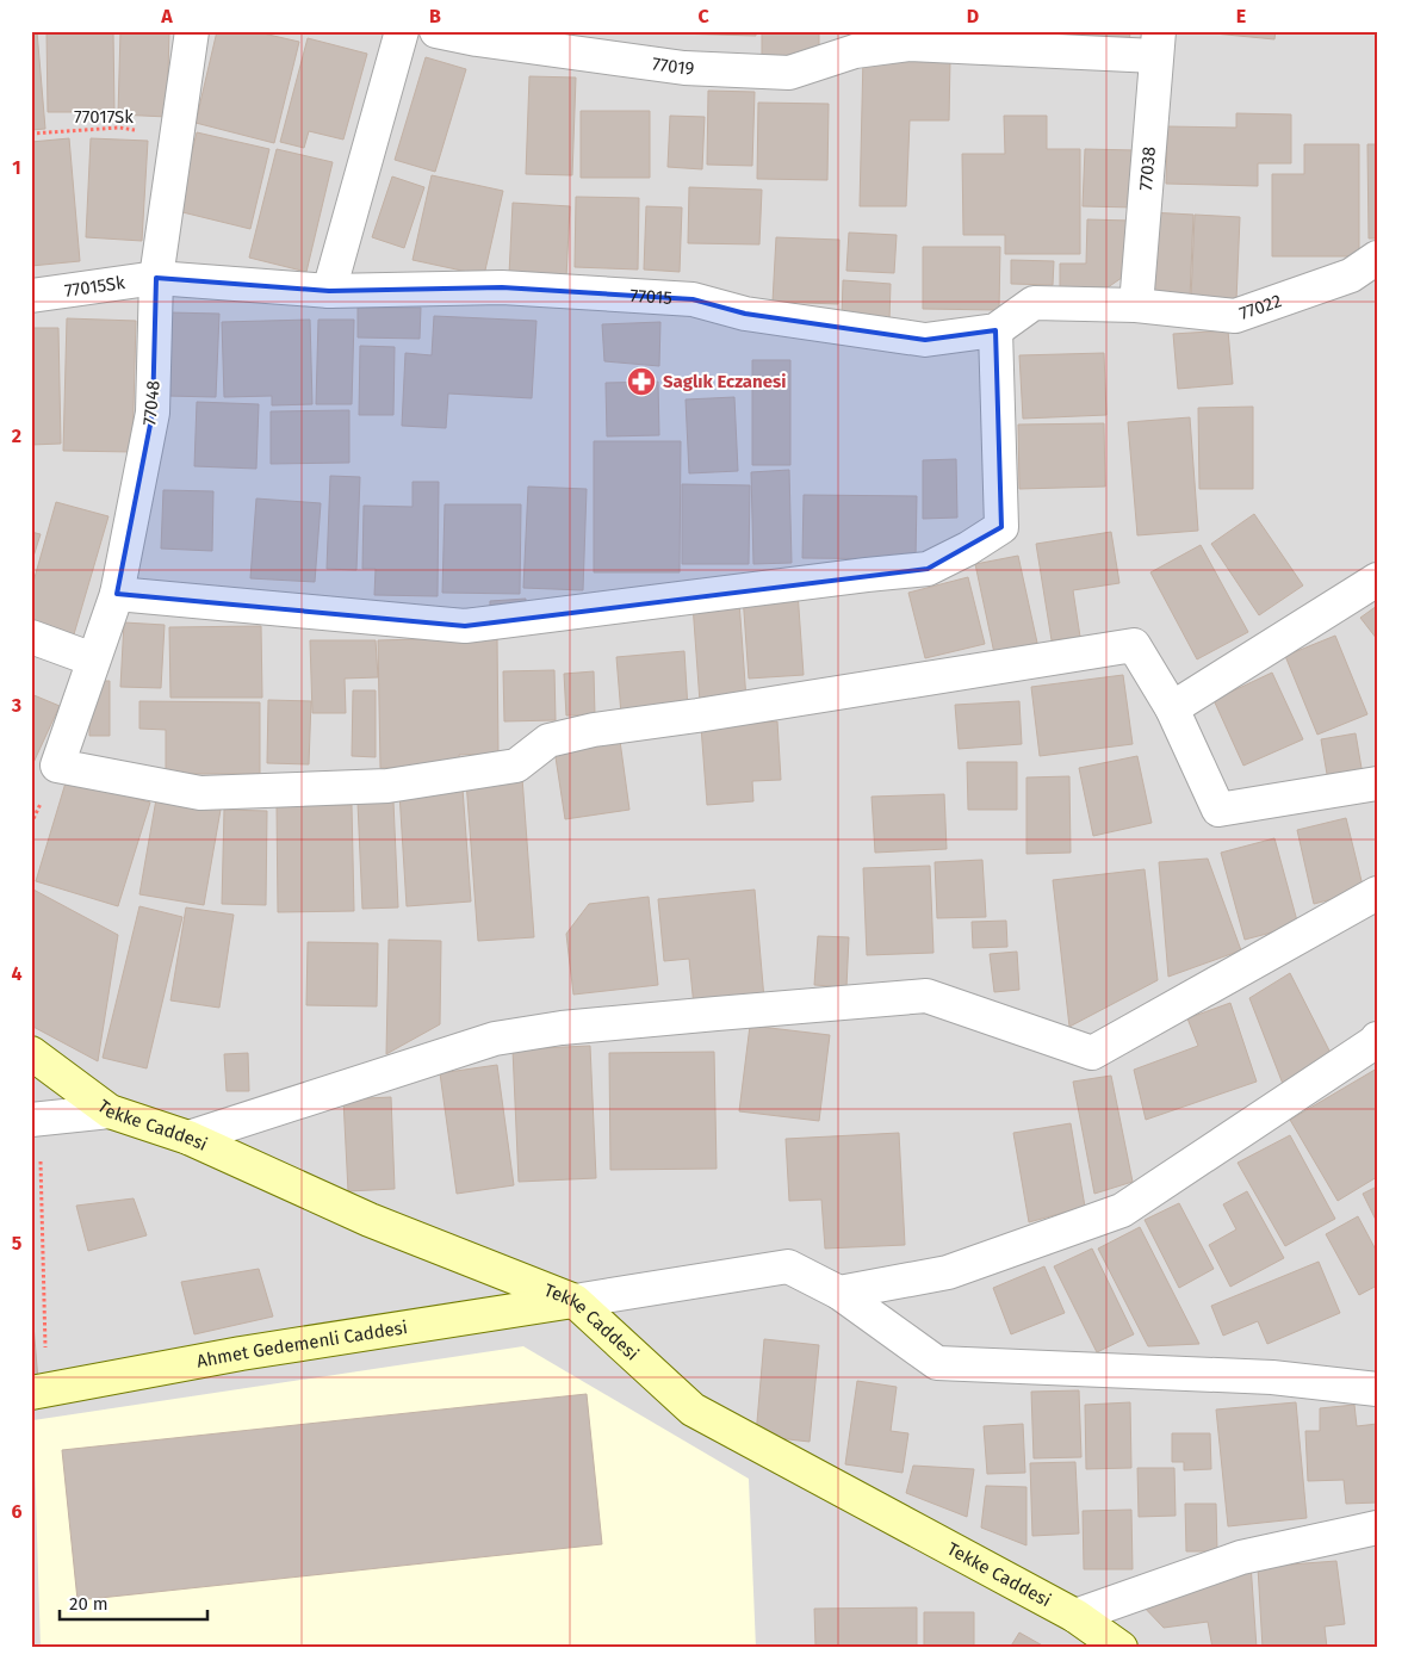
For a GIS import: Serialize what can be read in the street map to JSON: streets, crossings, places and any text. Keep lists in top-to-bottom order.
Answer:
{
  "streets": {
    "street": [
      "77019",
      "77038",
      "77015Sk",
      "77015",
      "77022",
      "77048",
      "Tekke Caddesi",
      "Ahmet Gedemenli Caddesi"
    ],
    "path": ["77017Sk"]
  },
  "crossings": [
    ["77019", "77038"],
    ["77017Sk", "77048"],
    ["77038", "77015"],
    ["77038", "77022"],
    ["77015Sk", "77015"],
    ["77015Sk", "77048"],
    ["77015", "77022"],
    ["77015", "77048"],
    ["Tekke Caddesi", "Ahmet Gedemenli Caddesi"]
  ],
  "places": {
    "pharmacy": ["Saglık Eczanesi"]
  },
  "scale_bar": "20 m",
  "grid": {
    "columns": [
      "A",
      "B",
      "C",
      "D",
      "E"
    ],
    "rows": [
      "1",
      "2",
      "3",
      "4",
      "5",
      "6"
    ]
  }
}
